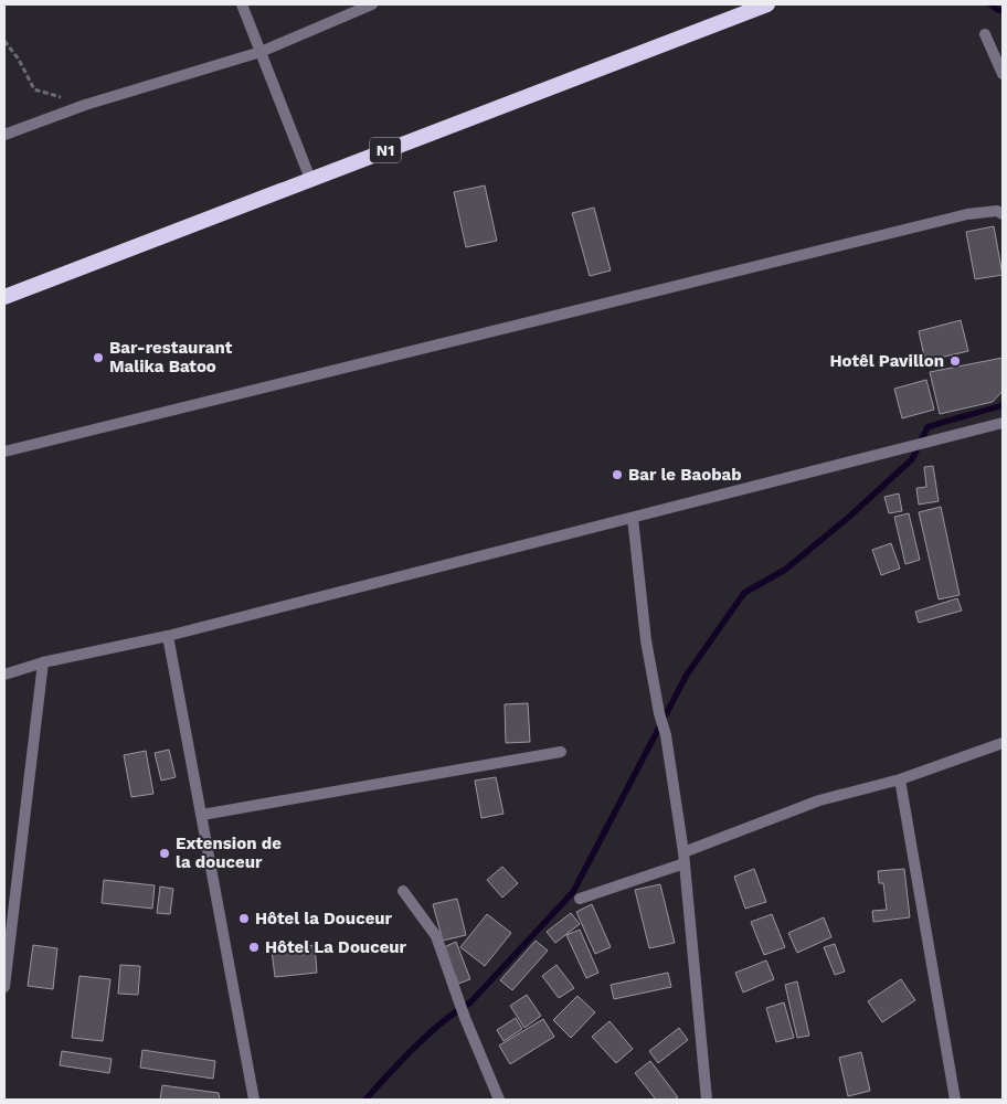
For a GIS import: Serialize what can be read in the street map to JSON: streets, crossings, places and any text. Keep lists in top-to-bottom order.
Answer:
{
  "streets": {
    "highway": ["N1"]
  },
  "places": [
    "Bar-restaurant Malika Batoo",
    "Hotêl Pavillon",
    "Bar le Baobab",
    "Extension de la douceur",
    "Hôtel la Douceur",
    "Hôtel La Douceur"
  ]
}
